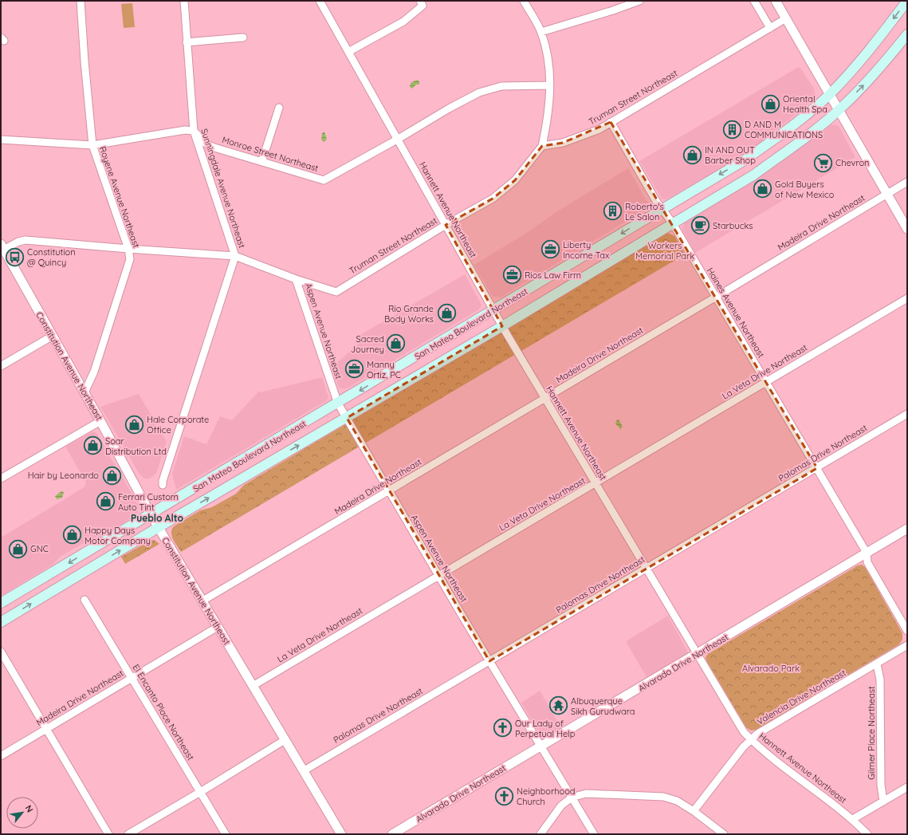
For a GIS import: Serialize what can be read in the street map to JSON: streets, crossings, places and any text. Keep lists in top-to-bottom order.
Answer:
{
  "streets": {
    "main road": ["San Mateo Boulevard Northeast"],
    "street": [
      "Truman Street Northeast",
      "Monroe Street Northeast",
      "Sunningdale Avenue Northeast",
      "Royene Avenue Northeast",
      "Hannett Avenue Northeast",
      "Madeira Drive Northeast",
      "Haines Avenue Northeast",
      "Aspen Avenue Northeast",
      "Constitution Avenue Northeast",
      "La Veta Drive Northeast",
      "Palomas Drive Northeast",
      "Alvarado Drive Northeast",
      "Valencia Drive Northeast",
      "El Encanto Place Northeast",
      "Gilmer Place Northeast"
    ]
  },
  "crossings": [
    ["Truman Street Northeast", "Sunningdale Avenue Northeast"],
    ["Truman Street Northeast", "Royene Avenue Northeast"],
    ["Truman Street Northeast", "Hannett Avenue Northeast"],
    ["Truman Street Northeast", "Haines Avenue Northeast"],
    ["Truman Street Northeast", "Aspen Avenue Northeast"],
    ["Truman Street Northeast", "Constitution Avenue Northeast"],
    ["Monroe Street Northeast", "Sunningdale Avenue Northeast"],
    ["Monroe Street Northeast", "Hannett Avenue Northeast"],
    ["Royene Avenue Northeast", "Constitution Avenue Northeast"],
    ["Hannett Avenue Northeast", "Madeira Drive Northeast"],
    ["Hannett Avenue Northeast", "San Mateo Boulevard Northeast"],
    ["Hannett Avenue Northeast", "La Veta Drive Northeast"],
    ["Hannett Avenue Northeast", "Palomas Drive Northeast"],
    ["Hannett Avenue Northeast", "Alvarado Drive Northeast"],
    ["Hannett Avenue Northeast", "Valencia Drive Northeast"],
    ["Madeira Drive Northeast", "Haines Avenue Northeast"],
    ["Madeira Drive Northeast", "Aspen Avenue Northeast"],
    ["Madeira Drive Northeast", "Constitution Avenue Northeast"],
    ["Madeira Drive Northeast", "El Encanto Place Northeast"],
    ["Haines Avenue Northeast", "San Mateo Boulevard Northeast"],
    ["Haines Avenue Northeast", "La Veta Drive Northeast"],
    ["Haines Avenue Northeast", "Palomas Drive Northeast"],
    ["Haines Avenue Northeast", "Alvarado Drive Northeast"],
    ["San Mateo Boulevard Northeast", "Aspen Avenue Northeast"],
    ["San Mateo Boulevard Northeast", "Constitution Avenue Northeast"],
    ["Aspen Avenue Northeast", "La Veta Drive Northeast"],
    ["Aspen Avenue Northeast", "Palomas Drive Northeast"],
    ["Aspen Avenue Northeast", "Alvarado Drive Northeast"],
    ["Constitution Avenue Northeast", "La Veta Drive Northeast"],
    ["Constitution Avenue Northeast", "Palomas Drive Northeast"],
    ["Valencia Drive Northeast", "Gilmer Place Northeast"]
  ],
  "districts": ["Pueblo Alto"],
  "parks": ["Workers Memorial Park", "Alvarado Park"],
  "places": {
    "shop": [
      "Oriental Health Spa",
      "IN AND OUT Barber Shop",
      "Gold Buyers of New Mexico",
      "Rio Grande Body Works",
      "Sacred Journey",
      "Hale Corporate Office",
      "Soar Distribution Ltd",
      "Hair by Leonardo",
      "Ferrari Custom Auto Tint",
      "Happy Days Motor Company",
      "GNC"
    ],
    "building": ["D AND M COMMUNICATIONS", "Roberto's Le Salon"],
    "supermarket": ["Chevron"],
    "cafe": ["Starbucks"],
    "office": ["Liberty Income Tax", "Rios Law Firm", "Manny Ortiz, PC"],
    "bus stop": ["Constitution @ Quincy"],
    "temple": ["Albuquerque Sikh Gurudwara"],
    "church": ["Our Lady of Perpetual Help", "Neighborhood Church"]
  },
  "north": "top right"
}
